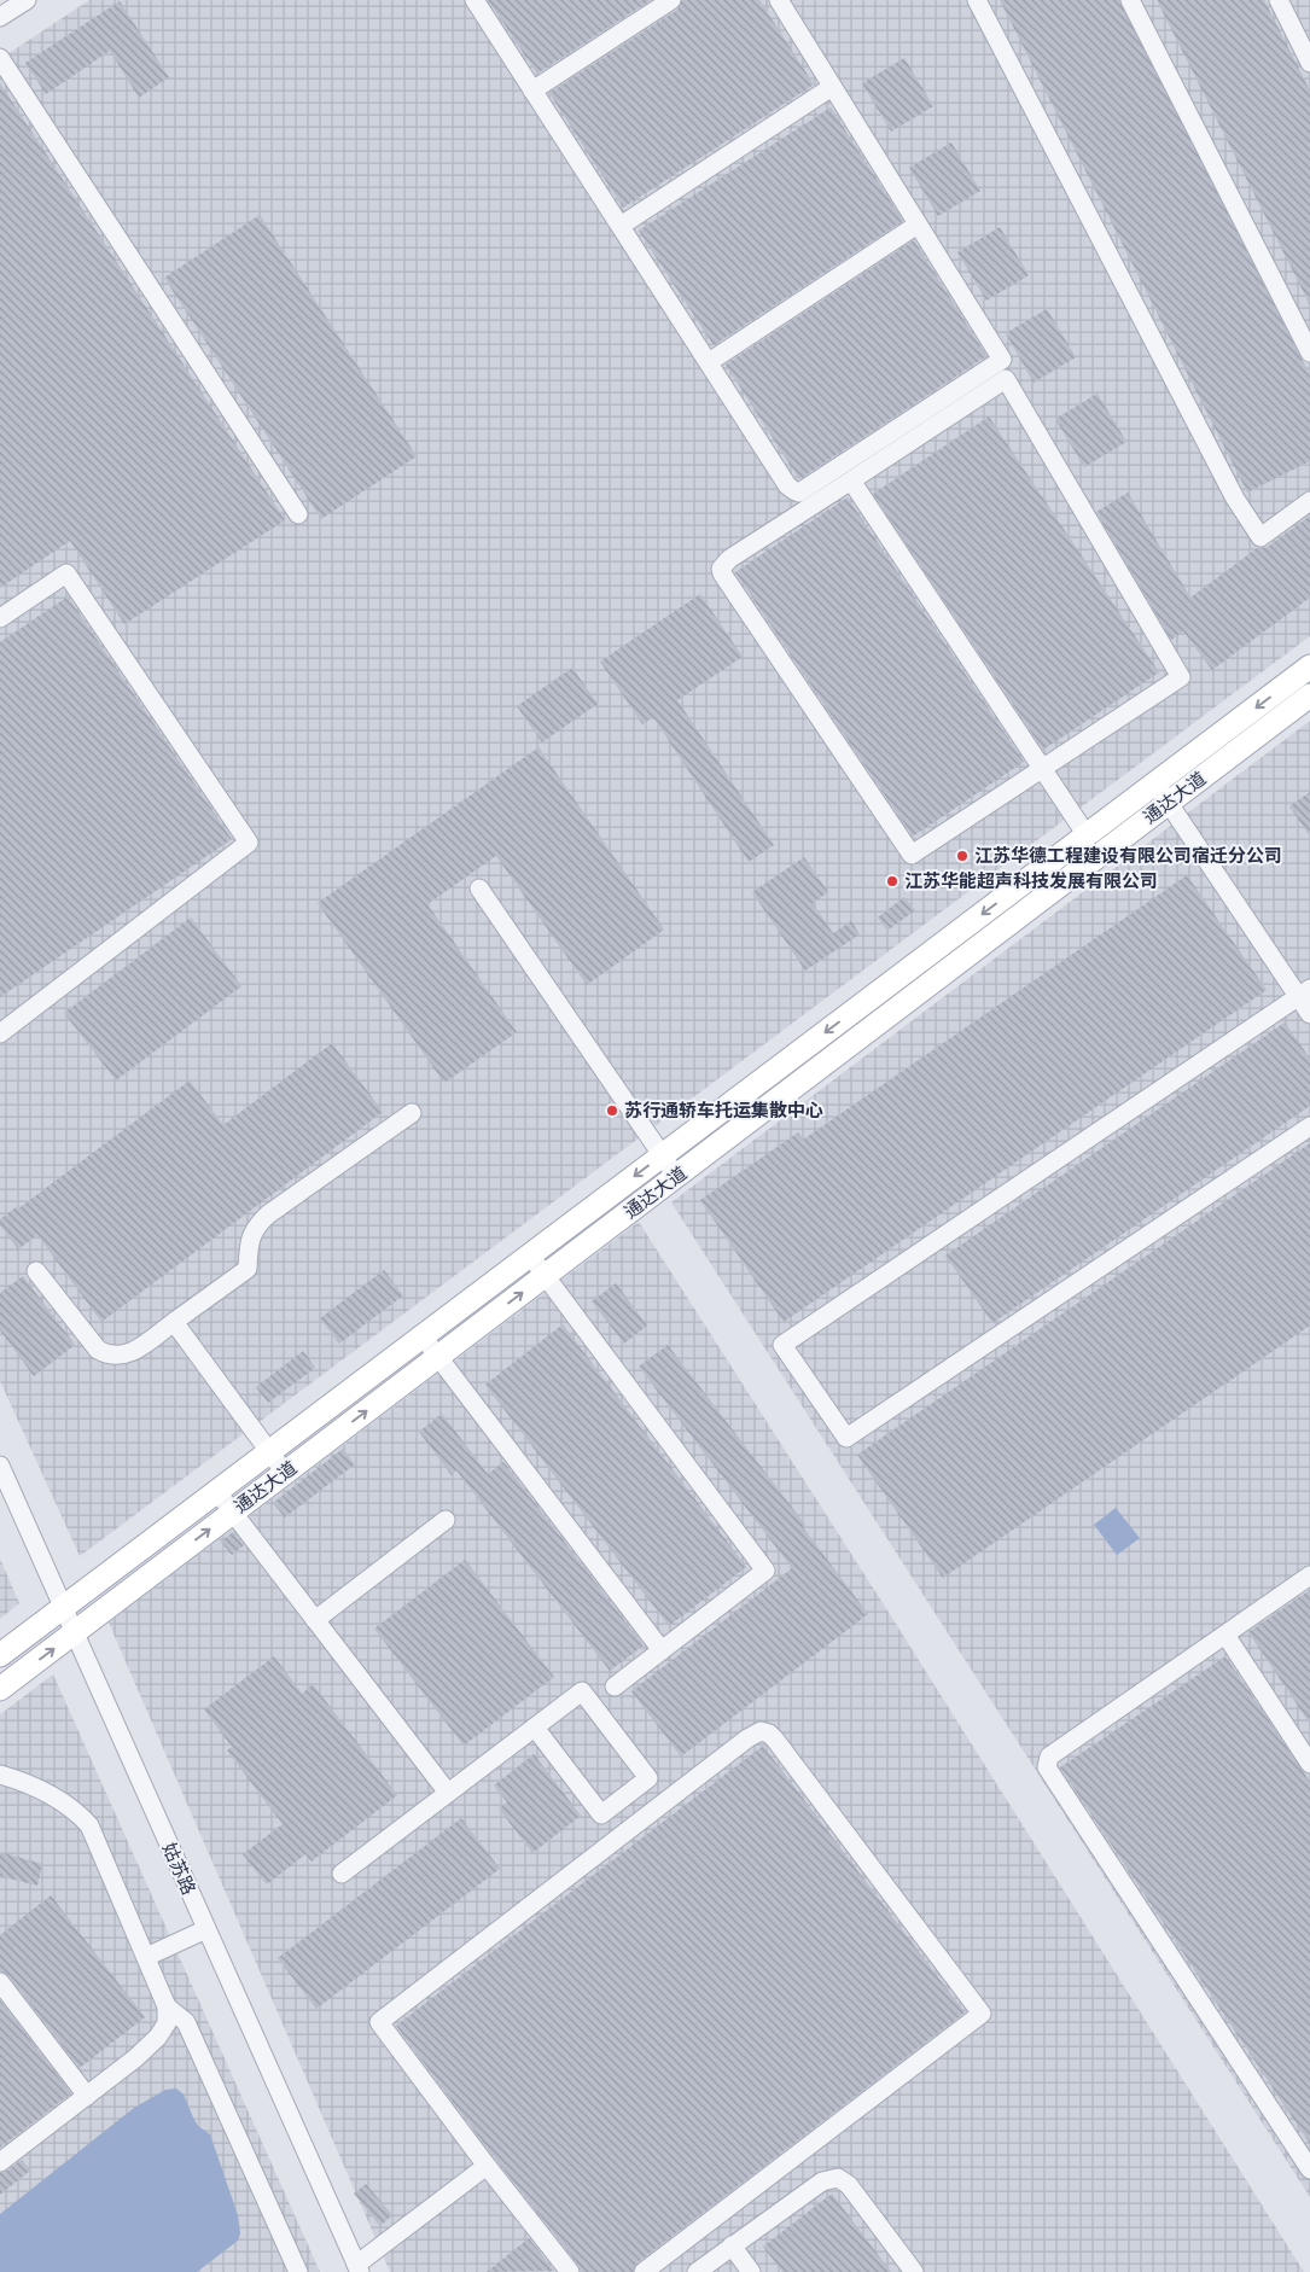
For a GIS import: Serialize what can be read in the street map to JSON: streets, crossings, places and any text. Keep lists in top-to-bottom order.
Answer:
{
  "streets": {
    "main road": ["通达大道"],
    "street": ["姑苏路"]
  },
  "crossings": [
    ["通达大道", "姑苏路"]
  ],
  "places": ["江苏华德工程建设有限公司宿迁分公司", "江苏华能超声科技发展有限公司", "苏行通轿车托运集散中心"]
}
